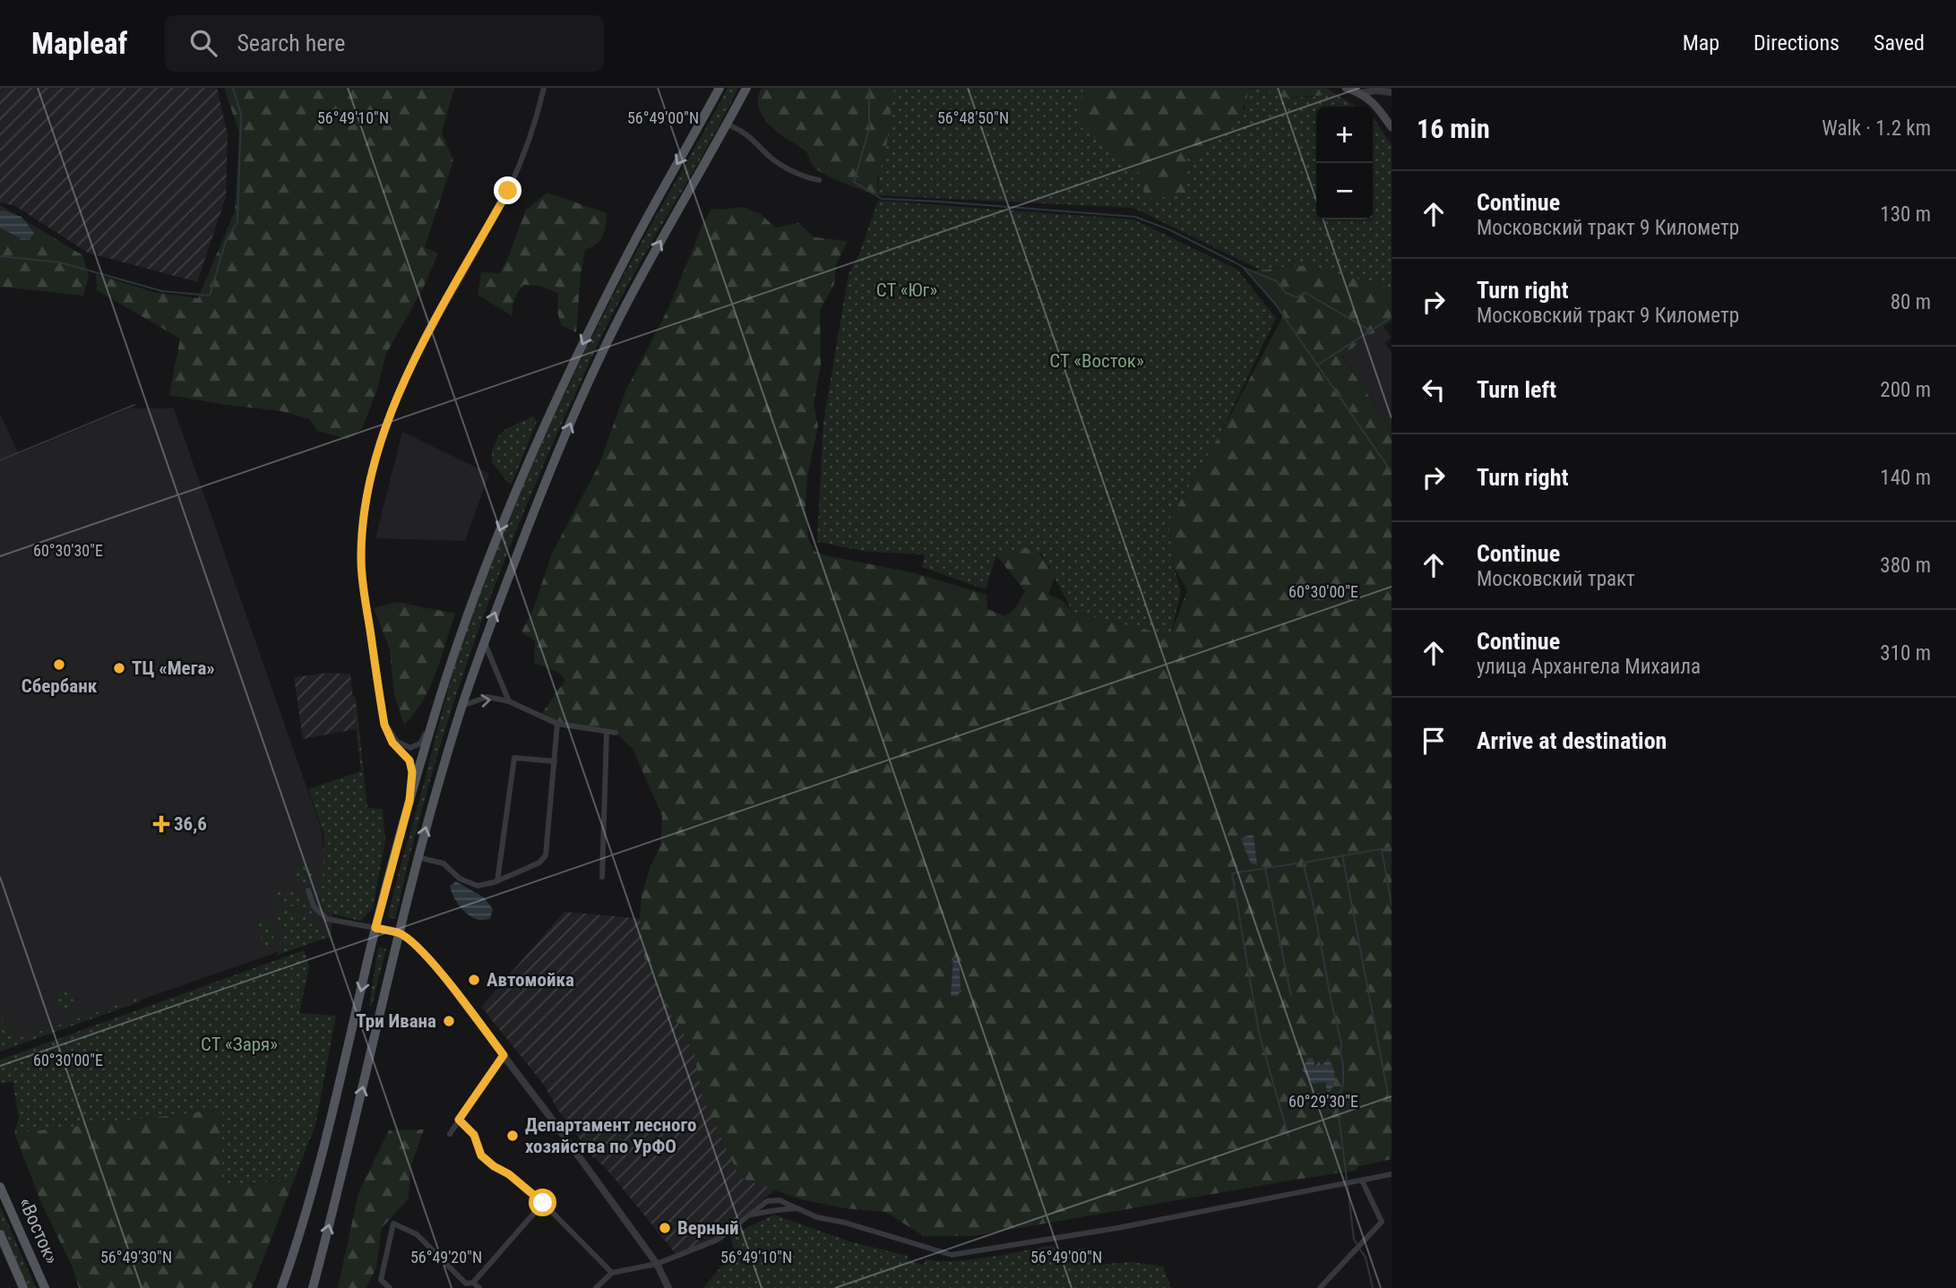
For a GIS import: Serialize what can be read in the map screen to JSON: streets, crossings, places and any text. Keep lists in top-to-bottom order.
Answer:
{
  "streets": {
    "main road": ["«Восток»"]
  },
  "parks": ["СТ «Юг»", "СТ «Восток»", "СТ «Заря»"],
  "places": {
    "other": [
      "Сбербанк",
      "ТЦ «Мега»",
      "Автомойка",
      "Три Ивана",
      "Департамент лесного хозяйства по УрФО",
      "Верный"
    ],
    "health": ["36,6"]
  },
  "page": {
    "header": "Mapleaf",
    "search": "Search here",
    "nav": ["Map", "Directions", "Saved"],
    "heading": ["16 min", "Walk · 1.2 km"],
    "map_buttons": ["+", "−"],
    "list": [
      ["Continue", "Московский тракт 9 Километр", "130 m"],
      ["Turn right", "Московский тракт 9 Километр", "80 m"],
      ["Turn left", "200 m"],
      ["Turn right", "140 m"],
      ["Continue", "Московский тракт", "380 m"],
      ["Continue", "улица Архангела Михаила", "310 m"],
      "Arrive at destination"
    ]
  },
  "coordinates": [
    "56°49'00\"N",
    "56°48'50\"N",
    "56°49'10\"N",
    "60°30'30\"E",
    "60°30'00\"E",
    "60°29'30\"E",
    "56°49'30\"N",
    "56°49'20\"N"
  ]
}
